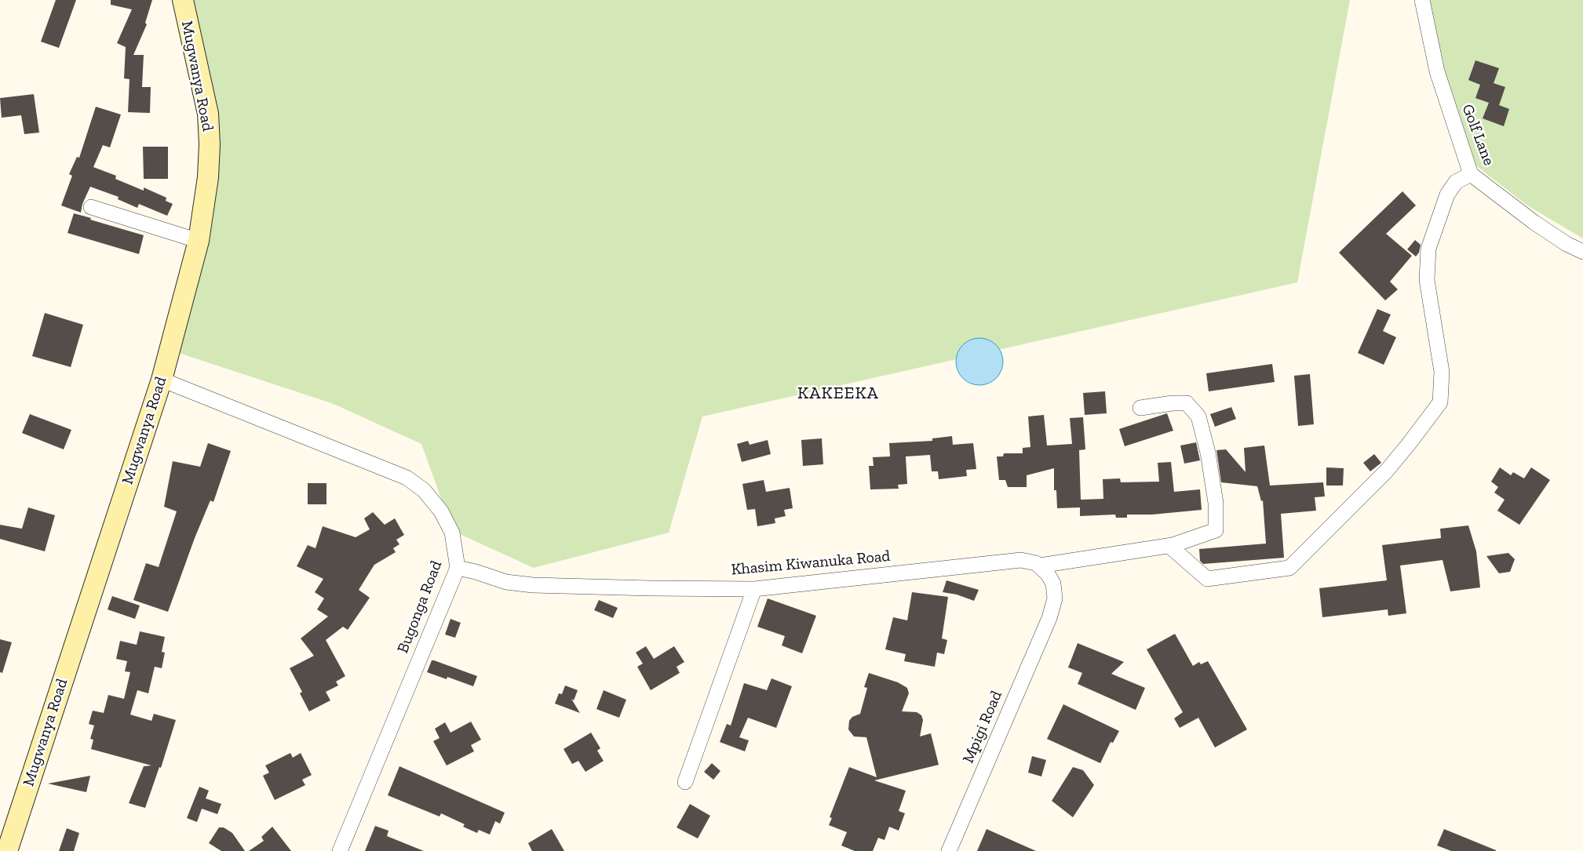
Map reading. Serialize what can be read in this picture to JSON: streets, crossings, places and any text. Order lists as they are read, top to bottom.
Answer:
{
  "streets": {
    "street": [
      "Mugwanya Road",
      "Golf Lane",
      "Khasim Kiwanuka Road",
      "Bugonga Road",
      "Mpigi Road"
    ]
  },
  "crossings": [
    ["Mugwanya Road", "Bugonga Road"],
    ["Khasim Kiwanuka Road", "Bugonga Road"],
    ["Khasim Kiwanuka Road", "Mpigi Road"]
  ],
  "districts": ["KAKEEKA"]
}
